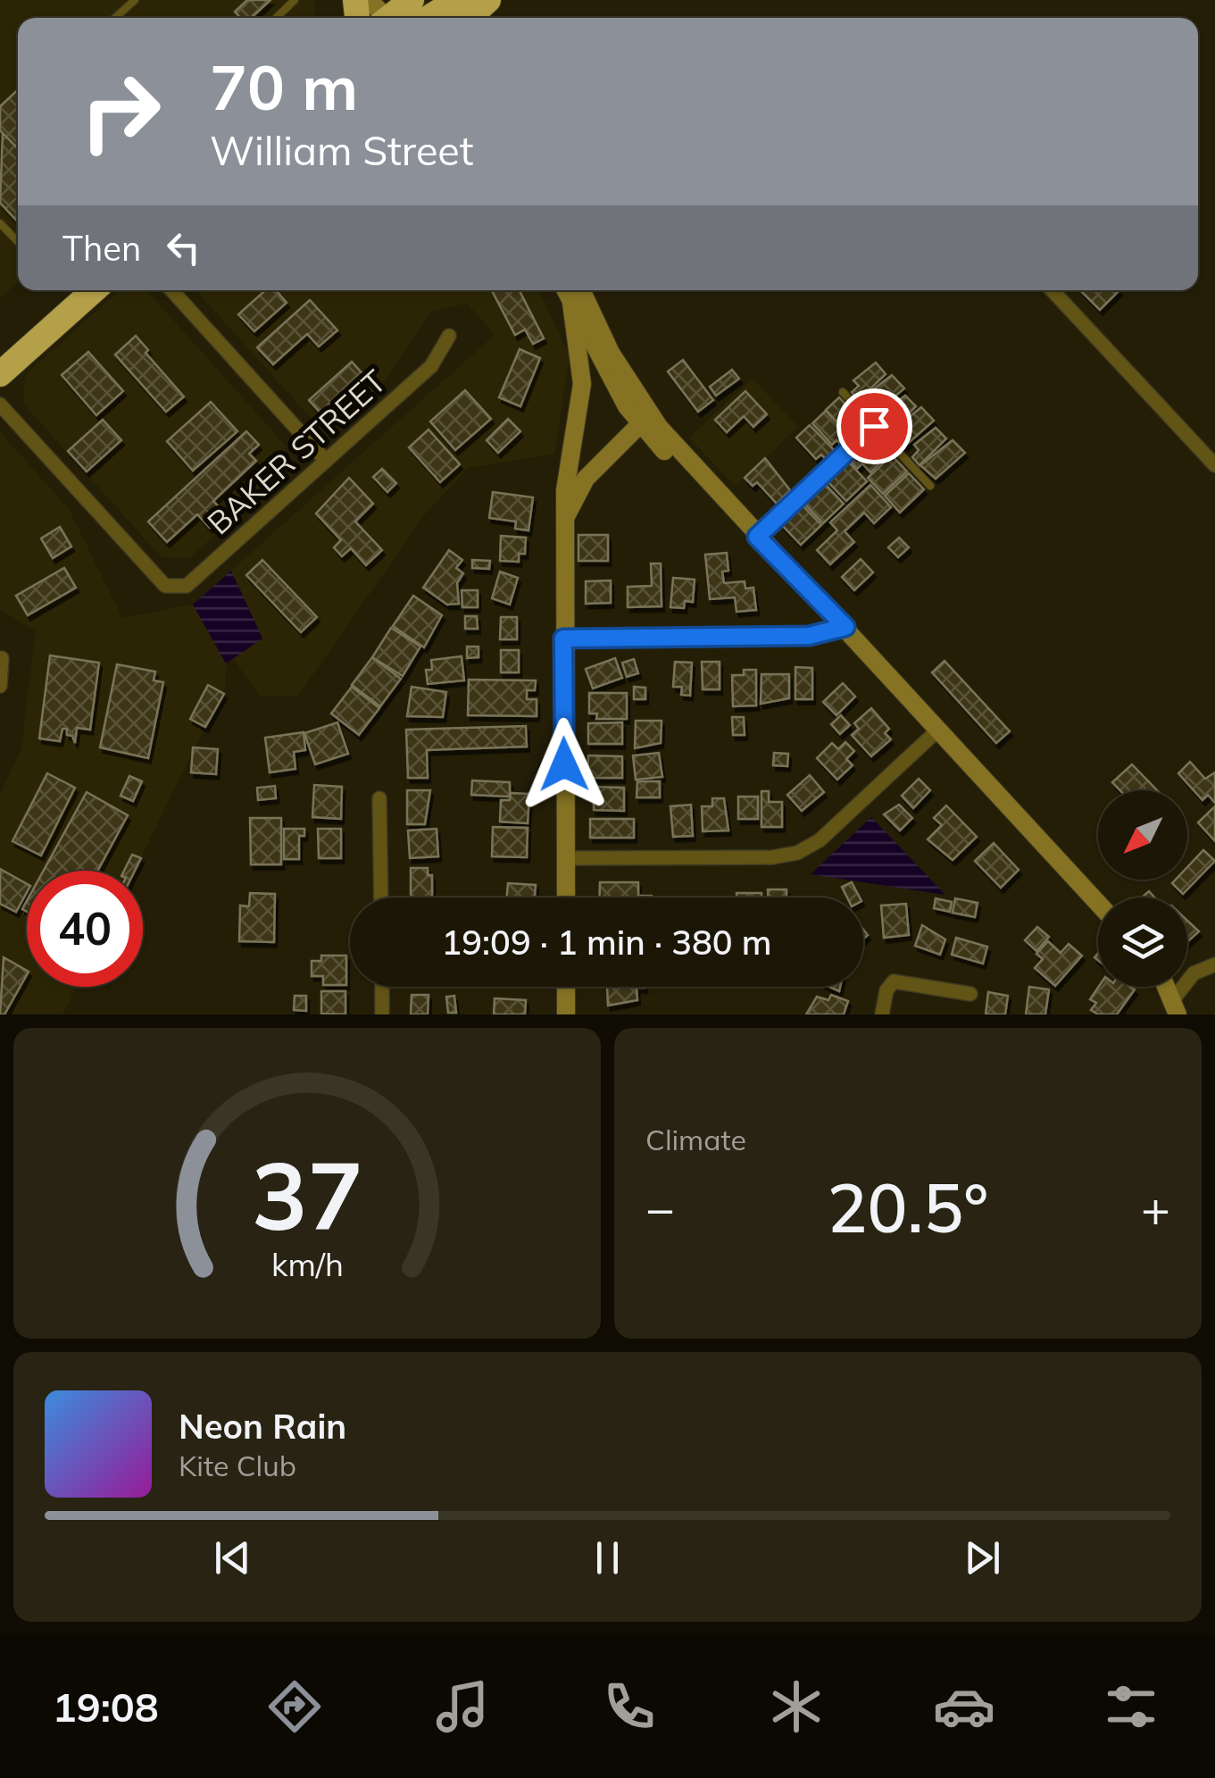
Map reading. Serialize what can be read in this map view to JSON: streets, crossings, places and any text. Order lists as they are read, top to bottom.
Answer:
{
  "streets": {
    "street": ["BAKER STREET"]
  },
  "north": "bottom left",
  "page": {
    "turn": ["70 m", "William Street"],
    "then": "Then",
    "limit": "40",
    "trip": "19:09 · 1 min · 380 m",
    "tile": "Climate",
    "heat": ["−", "20.5°", "+"],
    "song": ["Neon Rain", "Kite Club"],
    "tabs": "19:08",
    "gauge": ["37", "km/h"]
  }
}
